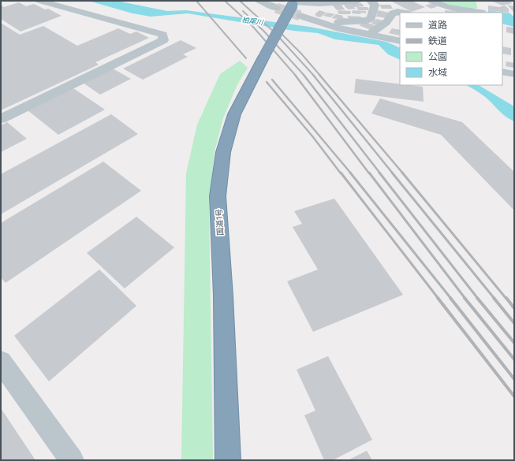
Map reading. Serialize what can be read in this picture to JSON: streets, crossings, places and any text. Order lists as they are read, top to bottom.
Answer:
{
  "streets": {
    "highway": ["国道1号"]
  },
  "water": ["柏尾川"],
  "legend": [
    "道路",
    "鉄道",
    "公園",
    "水域"
  ]
}
